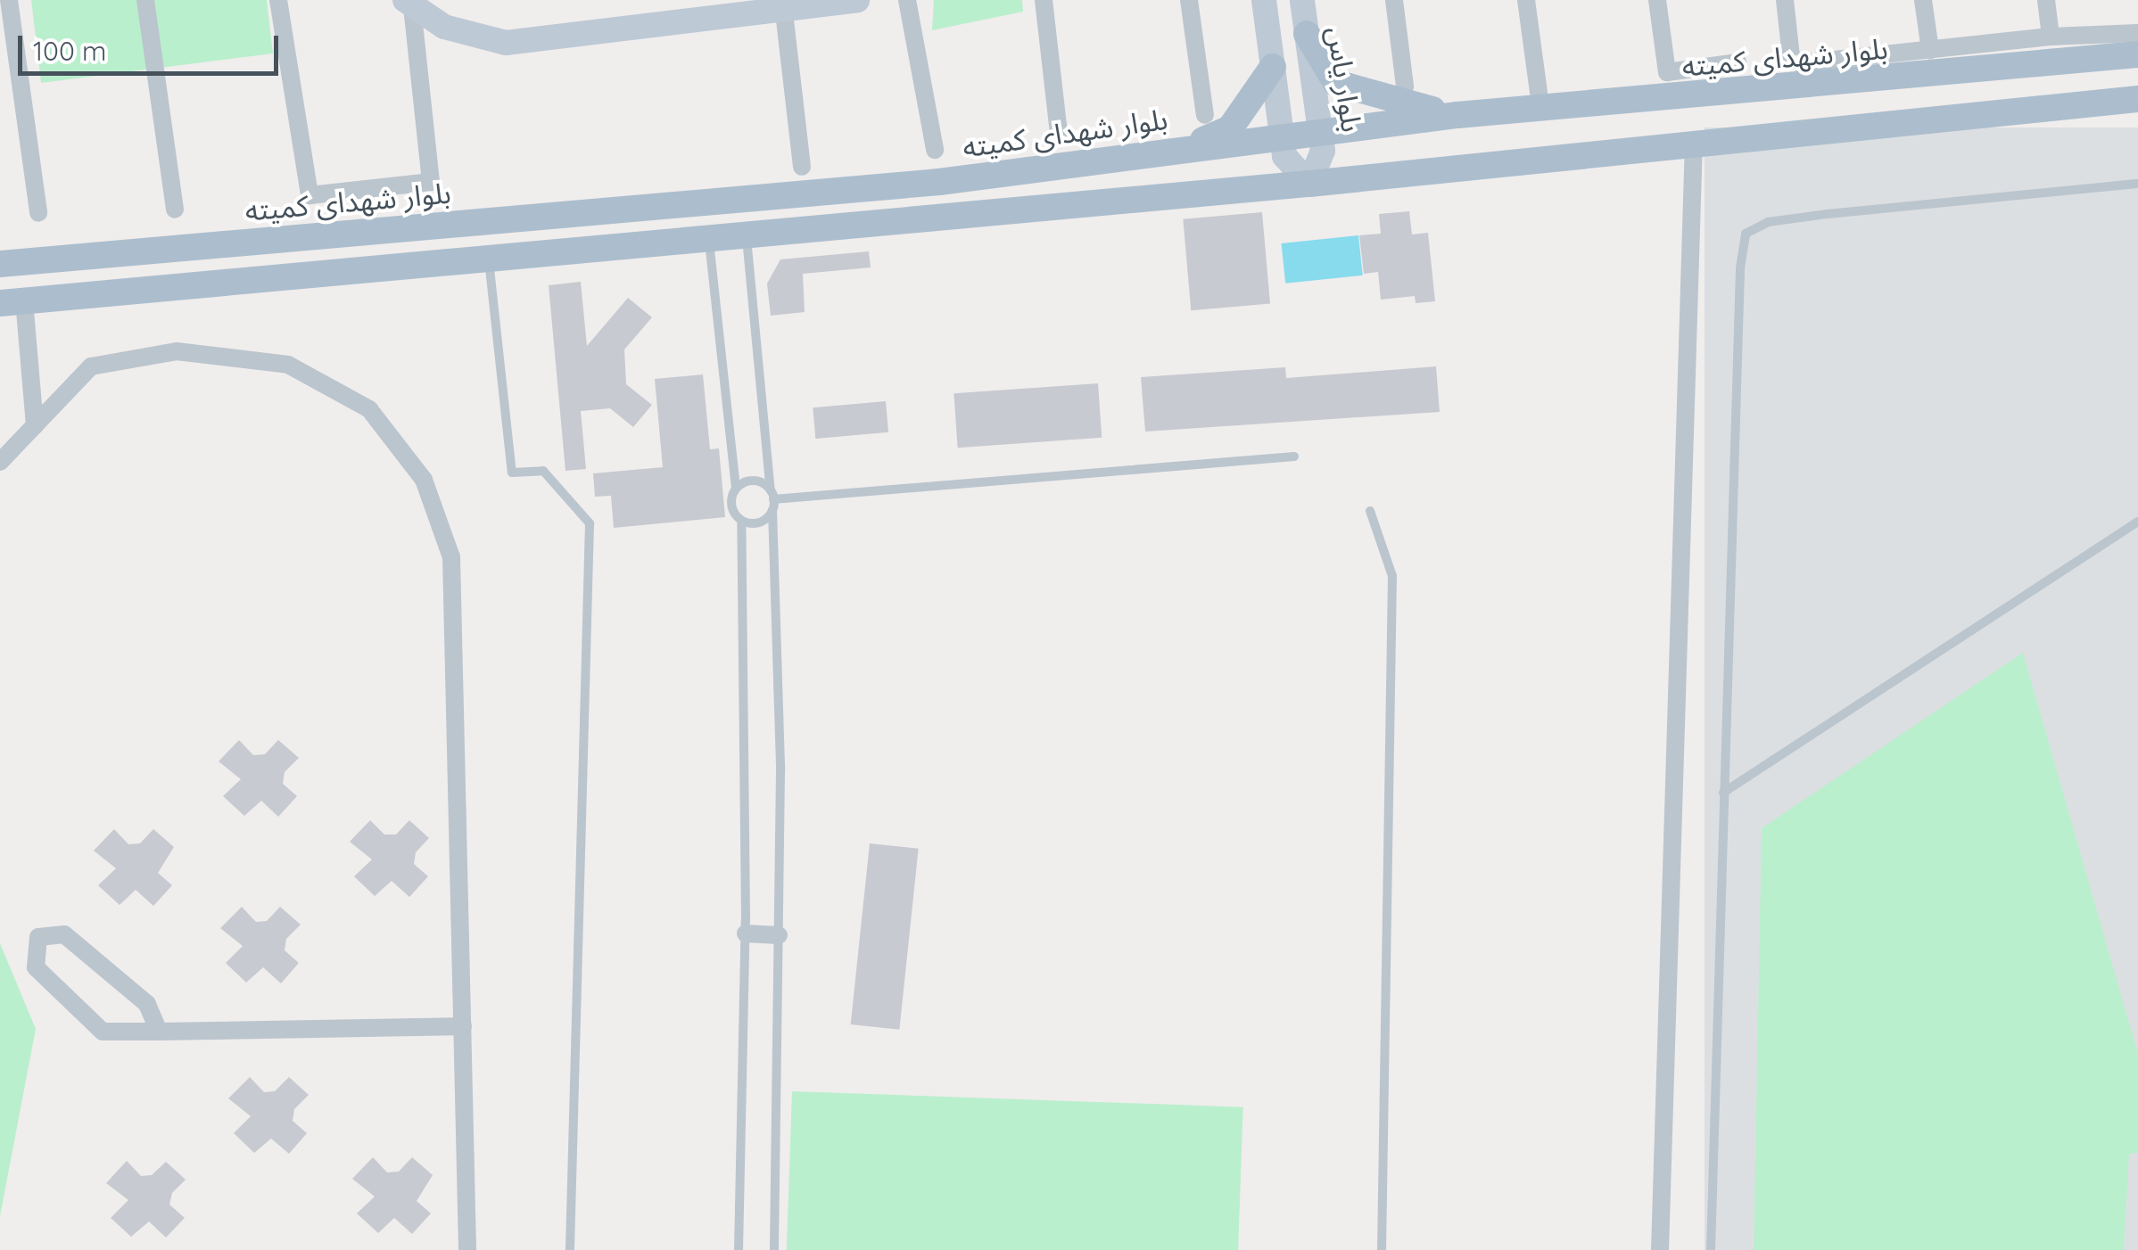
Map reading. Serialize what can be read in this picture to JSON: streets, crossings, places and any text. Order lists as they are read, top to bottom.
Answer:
{
  "streets": {
    "main road": ["بلوار شهدای کمیته"],
    "street": ["بلوار یاس"]
  },
  "crossings": [
    ["بلوار شهدای کمیته", "بلوار یاس"]
  ],
  "scale_bar": "100 m"
}
